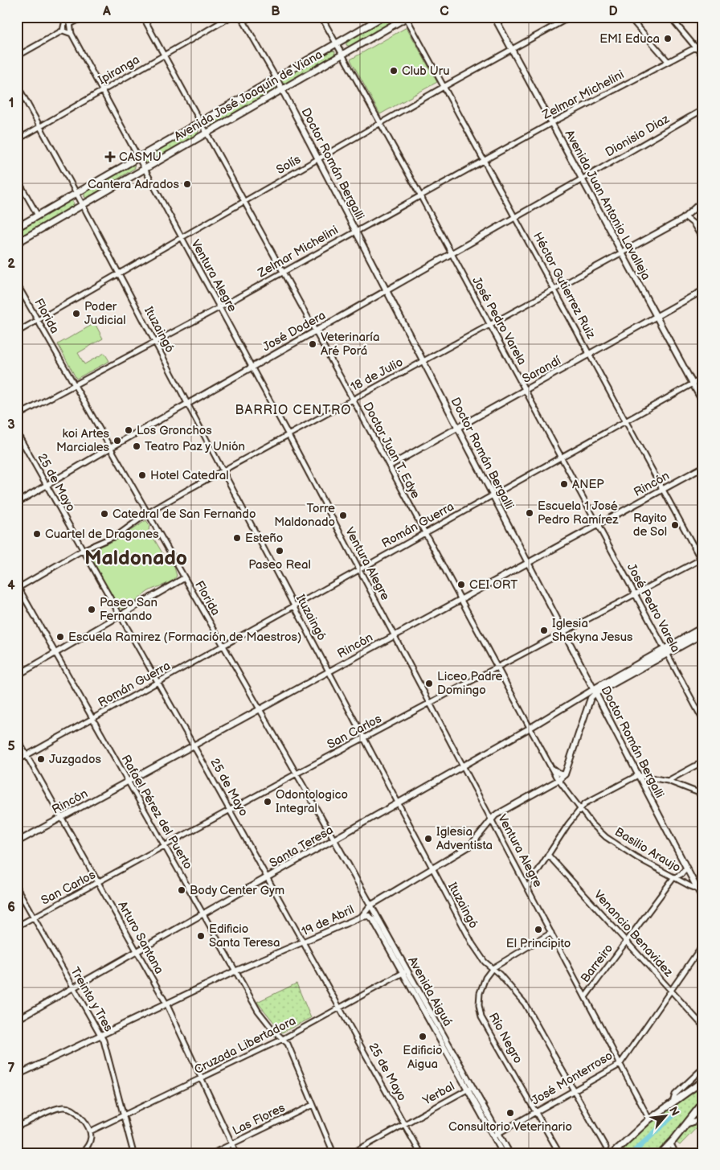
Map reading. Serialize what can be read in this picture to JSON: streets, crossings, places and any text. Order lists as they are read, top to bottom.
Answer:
{
  "streets": {
    "main road": ["Avenida José Joaquín de Viana"],
    "street": [
      "Ipiranga",
      "Zelmar Michelini",
      "Dionisio Diaz",
      "Doctor Román Bergalli",
      "Solís",
      "Avenida Juan Antonio Lavalleja",
      "Ventura Alegre",
      "Héctor Gutierrez Ruiz",
      "Florida",
      "José Pedro Varela",
      "Ituzaingó",
      "José Dodera",
      "Sarandí",
      "18 de Julio",
      "Doctor Juan T. Edye",
      "25 de Mayo",
      "Rincón",
      "Román Guerra",
      "San Carlos",
      "Rafael Pérez del Puerto",
      "Santa Teresa",
      "Basilio Araujo",
      "19 de Abril",
      "Venancio Benavidez",
      "Arturo Santana",
      "Barreiro",
      "Avenida Aiguá",
      "Treinta y Tres",
      "Río Negro",
      "Cruzada Libertadora",
      "José Monterroso",
      "Yerbal",
      "Las Flores"
    ]
  },
  "crossings": [
    ["Ipiranga", "Ventura Alegre"],
    ["Ipiranga", "Ituzaingó"],
    ["Ipiranga", "Doctor Juan T. Edye"],
    ["Zelmar Michelini", "Doctor Román Bergalli"],
    ["Zelmar Michelini", "Avenida Juan Antonio Lavalleja"],
    ["Zelmar Michelini", "Ventura Alegre"],
    ["Zelmar Michelini", "Héctor Gutierrez Ruiz"],
    ["Zelmar Michelini", "Florida"],
    ["Zelmar Michelini", "José Pedro Varela"],
    ["Zelmar Michelini", "Ituzaingó"],
    ["Zelmar Michelini", "Doctor Juan T. Edye"],
    ["Avenida José Joaquín de Viana", "Doctor Román Bergalli"],
    ["Avenida José Joaquín de Viana", "Ventura Alegre"],
    ["Avenida José Joaquín de Viana", "Héctor Gutierrez Ruiz"],
    ["Avenida José Joaquín de Viana", "José Pedro Varela"],
    ["Avenida José Joaquín de Viana", "Ituzaingó"],
    ["Avenida José Joaquín de Viana", "Doctor Juan T. Edye"],
    ["Dionisio Diaz", "Avenida Juan Antonio Lavalleja"],
    ["Dionisio Diaz", "José Dodera"],
    ["Doctor Román Bergalli", "Solís"],
    ["Doctor Román Bergalli", "José Dodera"],
    ["Doctor Román Bergalli", "Sarandí"],
    ["Doctor Román Bergalli", "18 de Julio"],
    ["Doctor Román Bergalli", "Rincón"],
    ["Doctor Román Bergalli", "Román Guerra"],
    ["Doctor Román Bergalli", "San Carlos"],
    ["Doctor Román Bergalli", "Santa Teresa"],
    ["Doctor Román Bergalli", "Basilio Araujo"],
    ["Doctor Román Bergalli", "19 de Abril"],
    ["Doctor Román Bergalli", "Barreiro"],
    ["Solís", "Avenida Juan Antonio Lavalleja"],
    ["Solís", "Ventura Alegre"],
    ["Solís", "Héctor Gutierrez Ruiz"],
    ["Solís", "Florida"],
    ["Solís", "José Pedro Varela"],
    ["Solís", "Ituzaingó"],
    ["Solís", "Doctor Juan T. Edye"],
    ["Avenida Juan Antonio Lavalleja", "José Dodera"],
    ["Avenida Juan Antonio Lavalleja", "Sarandí"],
    ["Avenida Juan Antonio Lavalleja", "18 de Julio"],
    ["Avenida Juan Antonio Lavalleja", "Román Guerra"],
    ["Ventura Alegre", "José Dodera"],
    ["Ventura Alegre", "18 de Julio"],
    ["Ventura Alegre", "Rincón"],
    ["Ventura Alegre", "Román Guerra"],
    ["Ventura Alegre", "San Carlos"],
    ["Ventura Alegre", "Santa Teresa"],
    ["Ventura Alegre", "19 de Abril"],
    ["Ventura Alegre", "Barreiro"],
    ["Ventura Alegre", "Río Negro"],
    ["Ventura Alegre", "José Monterroso"],
    ["Héctor Gutierrez Ruiz", "José Dodera"],
    ["Héctor Gutierrez Ruiz", "Sarandí"],
    ["Héctor Gutierrez Ruiz", "18 de Julio"],
    ["Héctor Gutierrez Ruiz", "Rincón"],
    ["Héctor Gutierrez Ruiz", "Román Guerra"],
    ["Héctor Gutierrez Ruiz", "San Carlos"],
    ["Florida", "José Dodera"],
    ["Florida", "18 de Julio"],
    ["Florida", "Rincón"],
    ["Florida", "Román Guerra"],
    ["Florida", "San Carlos"],
    ["Florida", "Santa Teresa"],
    ["Florida", "Avenida Aiguá"],
    ["José Pedro Varela", "José Dodera"],
    ["José Pedro Varela", "Sarandí"],
    ["José Pedro Varela", "18 de Julio"],
    ["José Pedro Varela", "Rincón"],
    ["José Pedro Varela", "Román Guerra"],
    ["José Pedro Varela", "San Carlos"],
    ["Ituzaingó", "José Dodera"],
    ["Ituzaingó", "18 de Julio"],
    ["Ituzaingó", "Rincón"],
    ["Ituzaingó", "Román Guerra"],
    ["Ituzaingó", "San Carlos"],
    ["Ituzaingó", "Santa Teresa"],
    ["Ituzaingó", "19 de Abril"],
    ["Ituzaingó", "Río Negro"],
    ["Ituzaingó", "José Monterroso"],
    ["José Dodera", "Doctor Juan T. Edye"],
    ["José Dodera", "25 de Mayo"],
    ["Sarandí", "Doctor Juan T. Edye"],
    ["18 de Julio", "Doctor Juan T. Edye"],
    ["18 de Julio", "25 de Mayo"],
    ["18 de Julio", "Rafael Pérez del Puerto"],
    ["Doctor Juan T. Edye", "Rincón"],
    ["Doctor Juan T. Edye", "Román Guerra"],
    ["Doctor Juan T. Edye", "San Carlos"],
    ["Doctor Juan T. Edye", "Santa Teresa"],
    ["Doctor Juan T. Edye", "Basilio Araujo"],
    ["Doctor Juan T. Edye", "19 de Abril"],
    ["25 de Mayo", "Rincón"],
    ["25 de Mayo", "Román Guerra"],
    ["25 de Mayo", "San Carlos"],
    ["25 de Mayo", "Santa Teresa"],
    ["25 de Mayo", "19 de Abril"],
    ["25 de Mayo", "Cruzada Libertadora"],
    ["25 de Mayo", "Yerbal"],
    ["Rincón", "Rafael Pérez del Puerto"],
    ["Rincón", "Arturo Santana"],
    ["Román Guerra", "Rafael Pérez del Puerto"],
    ["Román Guerra", "Arturo Santana"],
    ["San Carlos", "Rafael Pérez del Puerto"],
    ["San Carlos", "Arturo Santana"],
    ["San Carlos", "Treinta y Tres"],
    ["Rafael Pérez del Puerto", "Santa Teresa"],
    ["Rafael Pérez del Puerto", "19 de Abril"],
    ["Rafael Pérez del Puerto", "Cruzada Libertadora"],
    ["Rafael Pérez del Puerto", "Las Flores"],
    ["Santa Teresa", "19 de Abril"],
    ["Santa Teresa", "Arturo Santana"],
    ["Santa Teresa", "Avenida Aiguá"],
    ["Santa Teresa", "Treinta y Tres"],
    ["Basilio Araujo", "19 de Abril"],
    ["Basilio Araujo", "Barreiro"],
    ["19 de Abril", "Arturo Santana"],
    ["19 de Abril", "Avenida Aiguá"],
    ["19 de Abril", "Treinta y Tres"],
    ["Venancio Benavidez", "Barreiro"],
    ["Venancio Benavidez", "José Monterroso"],
    ["Arturo Santana", "Cruzada Libertadora"],
    ["Arturo Santana", "Las Flores"],
    ["Avenida Aiguá", "Cruzada Libertadora"],
    ["Avenida Aiguá", "José Monterroso"],
    ["Avenida Aiguá", "Yerbal"],
    ["Treinta y Tres", "Cruzada Libertadora"],
    ["Río Negro", "José Monterroso"]
  ],
  "districts": ["BARRIO CENTRO", "Maldonado"],
  "places": {
    "other": [
      "EMI Educa",
      "Club Uru",
      "Cantera Adrados",
      "Poder Judicial",
      "Veterinaría Aré Porá",
      "Los Gronchos",
      "koi Artes Marciales",
      "Teatro Paz y Unión",
      "Hotel Catedral",
      "ANEP",
      "Escuela 1 José Pedro Ramírez",
      "Catedral de San Fernando",
      "Torre Maldonado",
      "Rayito de Sol",
      "Cuartel de Dragones",
      "Esteño",
      "Paseo Real",
      "CEI ORT",
      "Paseo San Fernando",
      "Iglesia Shekyna Jesus",
      "Escuela Ramirez (Formación de Maestros)",
      "Liceo Padre Domingo",
      "Juzgados",
      "Odontologico Integral",
      "Iglesia Adventista",
      "Body Center Gym",
      "El Principito",
      "Edificio Santa Teresa",
      "Edificio Aigua",
      "Consultorio Veterinario"
    ],
    "health": ["CASMU"]
  },
  "north": "top right",
  "grid": {
    "columns": [
      "A",
      "B",
      "C",
      "D"
    ],
    "rows": [
      "1",
      "2",
      "3",
      "4",
      "5",
      "6",
      "7"
    ]
  }
}
